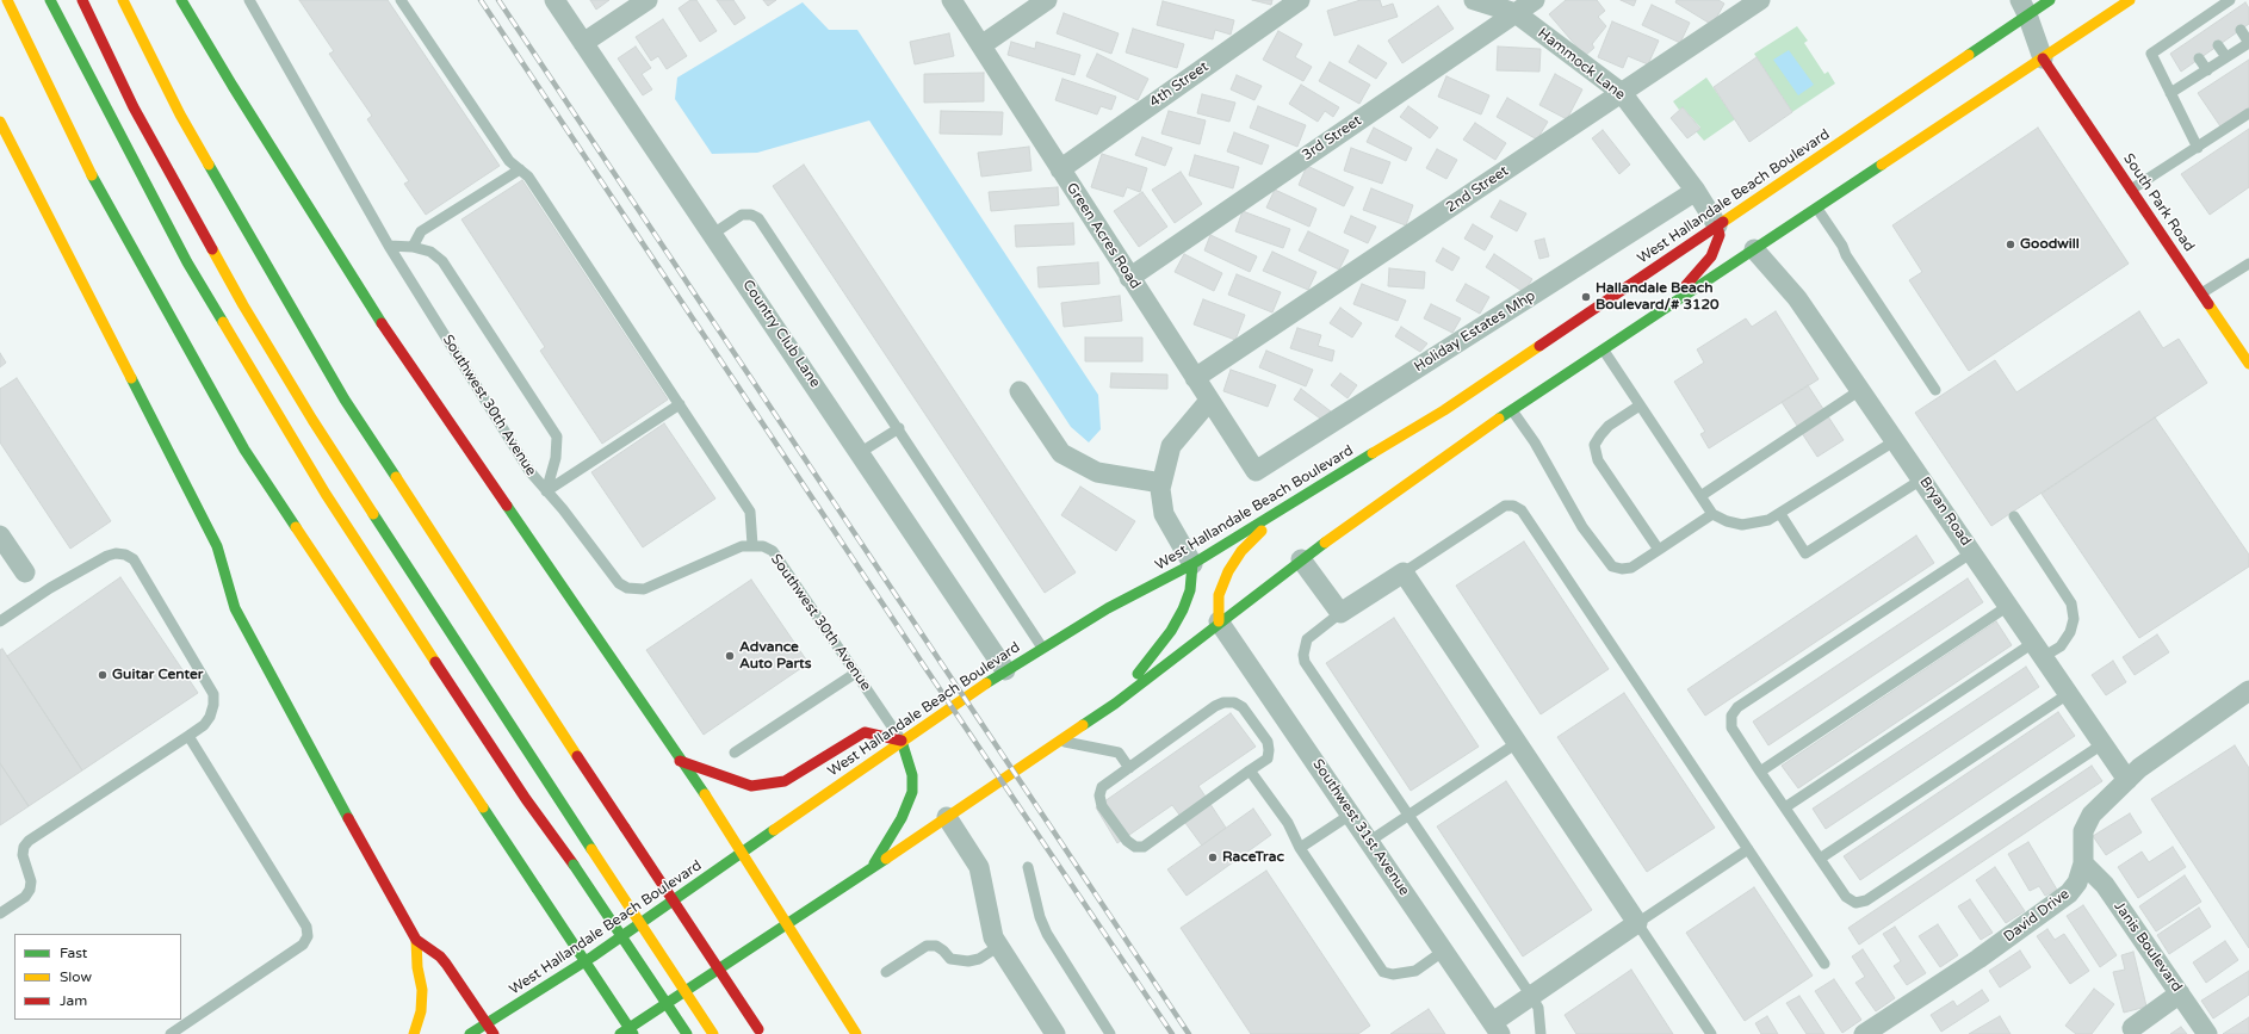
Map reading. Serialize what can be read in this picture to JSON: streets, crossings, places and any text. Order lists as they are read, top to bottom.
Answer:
{
  "streets": {
    "main road": ["West Hallandale Beach Boulevard", "South Park Road"],
    "street": [
      "Hammock Lane",
      "4th Street",
      "3rd Street",
      "2nd Street",
      "Green Acres Road",
      "Holiday Estates Mhp",
      "Country Club Lane",
      "Bryan Road",
      "Southwest 31st Avenue",
      "David Drive",
      "Janis Boulevard"
    ],
    "lane": ["Southwest 30th Avenue"]
  },
  "crossings": [
    ["Hammock Lane", "3rd Street"],
    ["Hammock Lane", "2nd Street"],
    ["Hammock Lane", "West Hallandale Beach Boulevard"],
    ["Hammock Lane", "Holiday Estates Mhp"],
    ["4th Street", "Green Acres Road"],
    ["3rd Street", "Green Acres Road"],
    ["2nd Street", "Green Acres Road"],
    ["West Hallandale Beach Boulevard", "Country Club Lane"],
    ["West Hallandale Beach Boulevard", "Southwest 30th Avenue"],
    ["Green Acres Road", "Holiday Estates Mhp"],
    ["Bryan Road", "David Drive"],
    ["David Drive", "Janis Boulevard"]
  ],
  "places": [
    "Goodwill",
    "Hallandale Beach Boulevard/# 3120",
    "Advance Auto Parts",
    "Guitar Center",
    "RaceTrac"
  ],
  "legend": ["Fast", "Slow", "Jam"]
}
